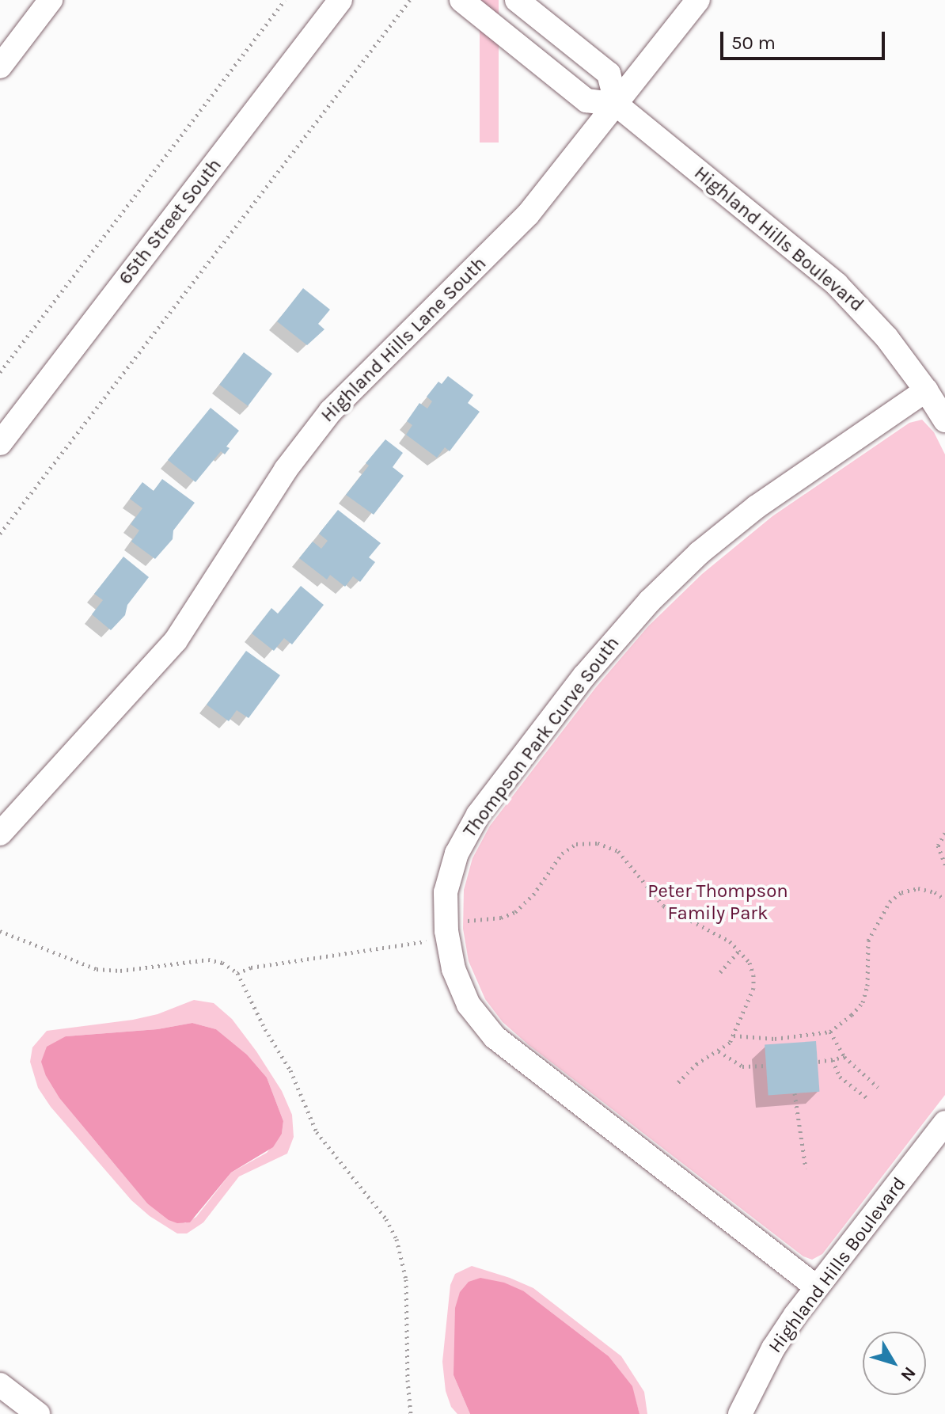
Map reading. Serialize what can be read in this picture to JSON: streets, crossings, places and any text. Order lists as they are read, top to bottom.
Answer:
{
  "streets": {
    "street": [
      "65th Street South",
      "Highland Hills Boulevard",
      "Highland Hills Lane South",
      "Thompson Park Curve South"
    ]
  },
  "crossings": [
    ["Highland Hills Boulevard", "Highland Hills Lane South"],
    ["Highland Hills Boulevard", "Thompson Park Curve South"]
  ],
  "parks": ["Peter Thompson Family Park"],
  "scale_bar": "50 m",
  "north": "bottom right"
}
